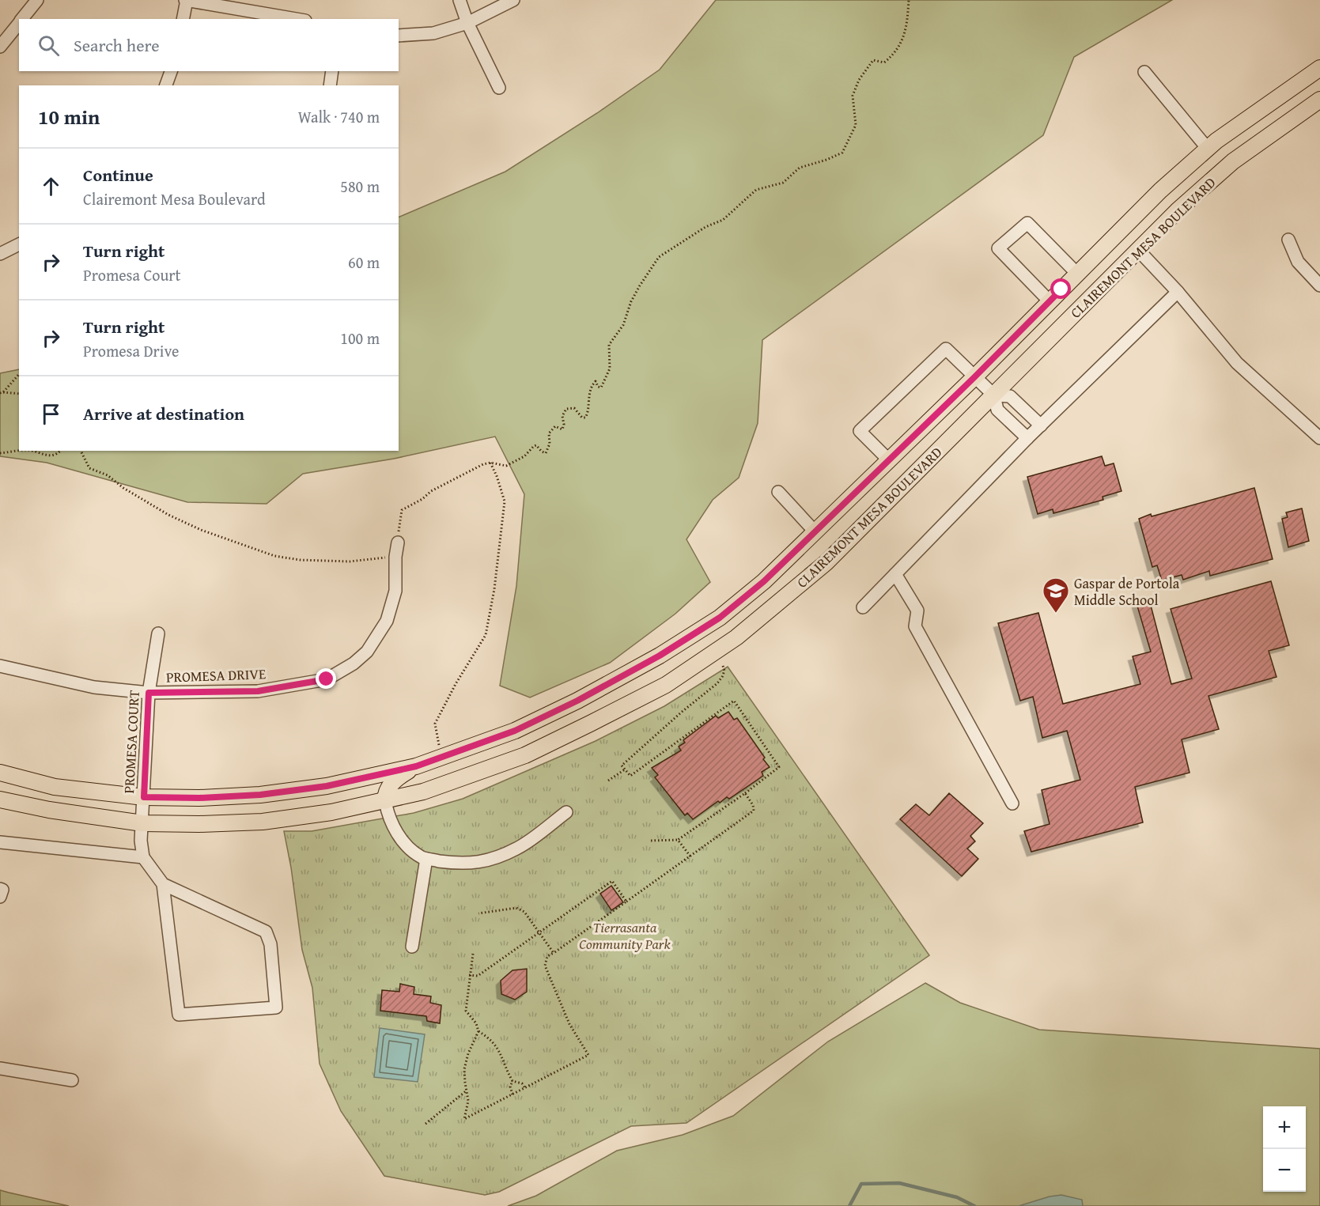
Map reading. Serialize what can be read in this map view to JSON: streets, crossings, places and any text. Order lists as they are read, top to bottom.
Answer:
{
  "streets": {
    "main road": ["CLAIREMONT MESA BOULEVARD"],
    "street": ["PROMESA DRIVE", "PROMESA COURT"]
  },
  "crossings": [
    ["CLAIREMONT MESA BOULEVARD", "PROMESA COURT"],
    ["PROMESA DRIVE", "PROMESA COURT"]
  ],
  "parks": ["Tierrasanta Community Park"],
  "places": {
    "school or university": ["Gaspar de Portola Middle School"]
  },
  "page": {
    "search": "Search here",
    "heading": ["10 min", "Walk · 740 m"],
    "list": [
      ["Continue", "Clairemont Mesa Boulevard", "580 m"],
      ["Turn right", "Promesa Court", "60 m"],
      ["Turn right", "Promesa Drive", "100 m"],
      "Arrive at destination"
    ],
    "map_buttons": ["+", "−"]
  }
}
